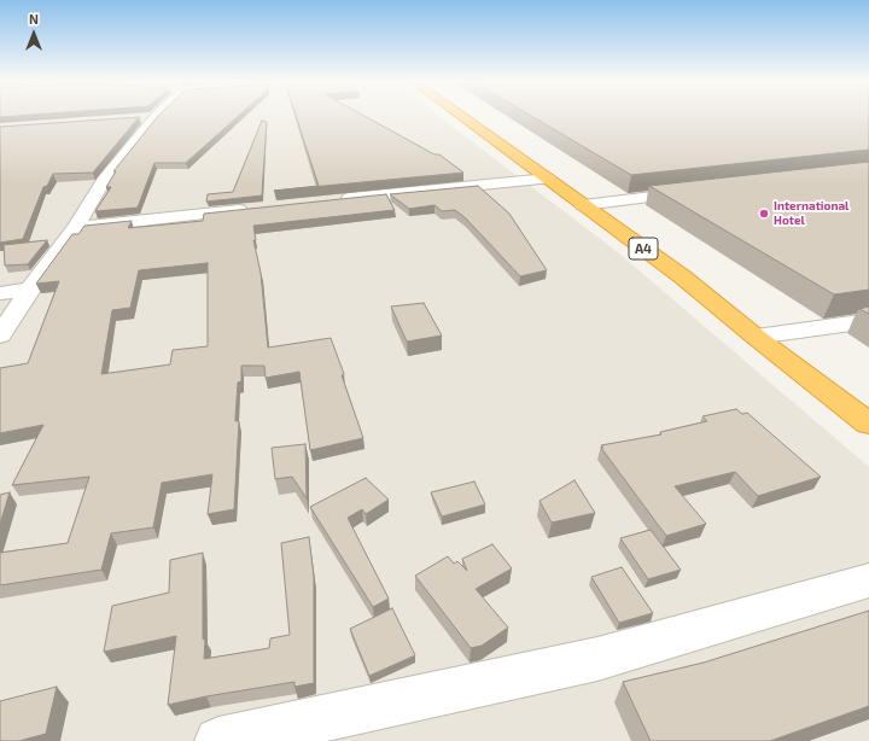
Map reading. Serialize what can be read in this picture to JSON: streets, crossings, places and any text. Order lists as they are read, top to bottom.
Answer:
{
  "streets": {
    "highway": ["A4"]
  },
  "places": ["International Hotel"],
  "north": "top"
}
